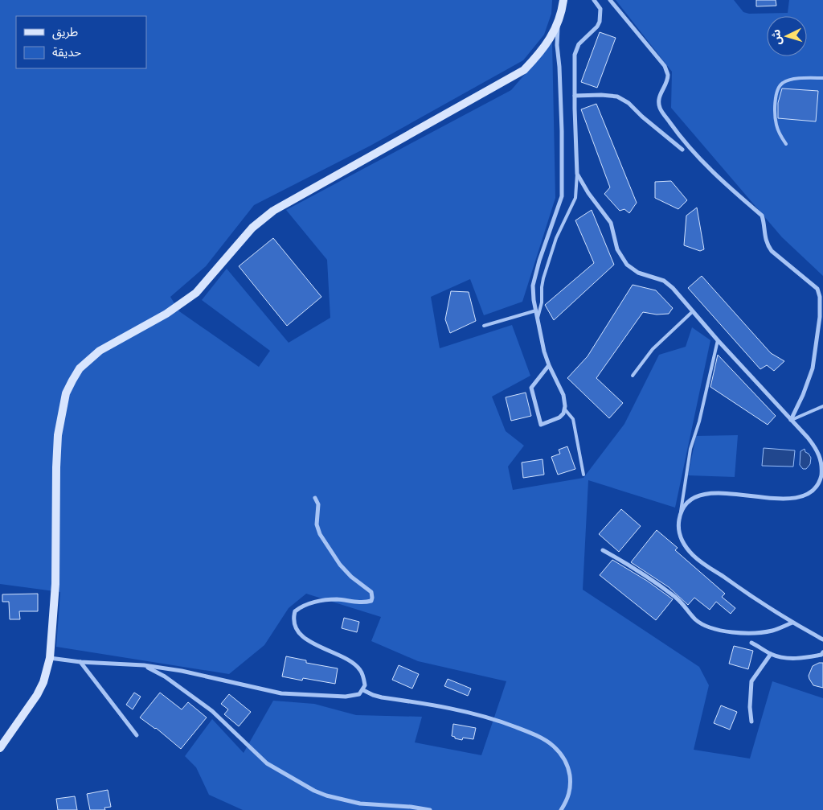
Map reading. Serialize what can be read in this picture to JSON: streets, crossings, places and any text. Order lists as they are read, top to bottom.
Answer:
{
  "legend": ["طريق", "حديقة"],
  "north": "left"
}
